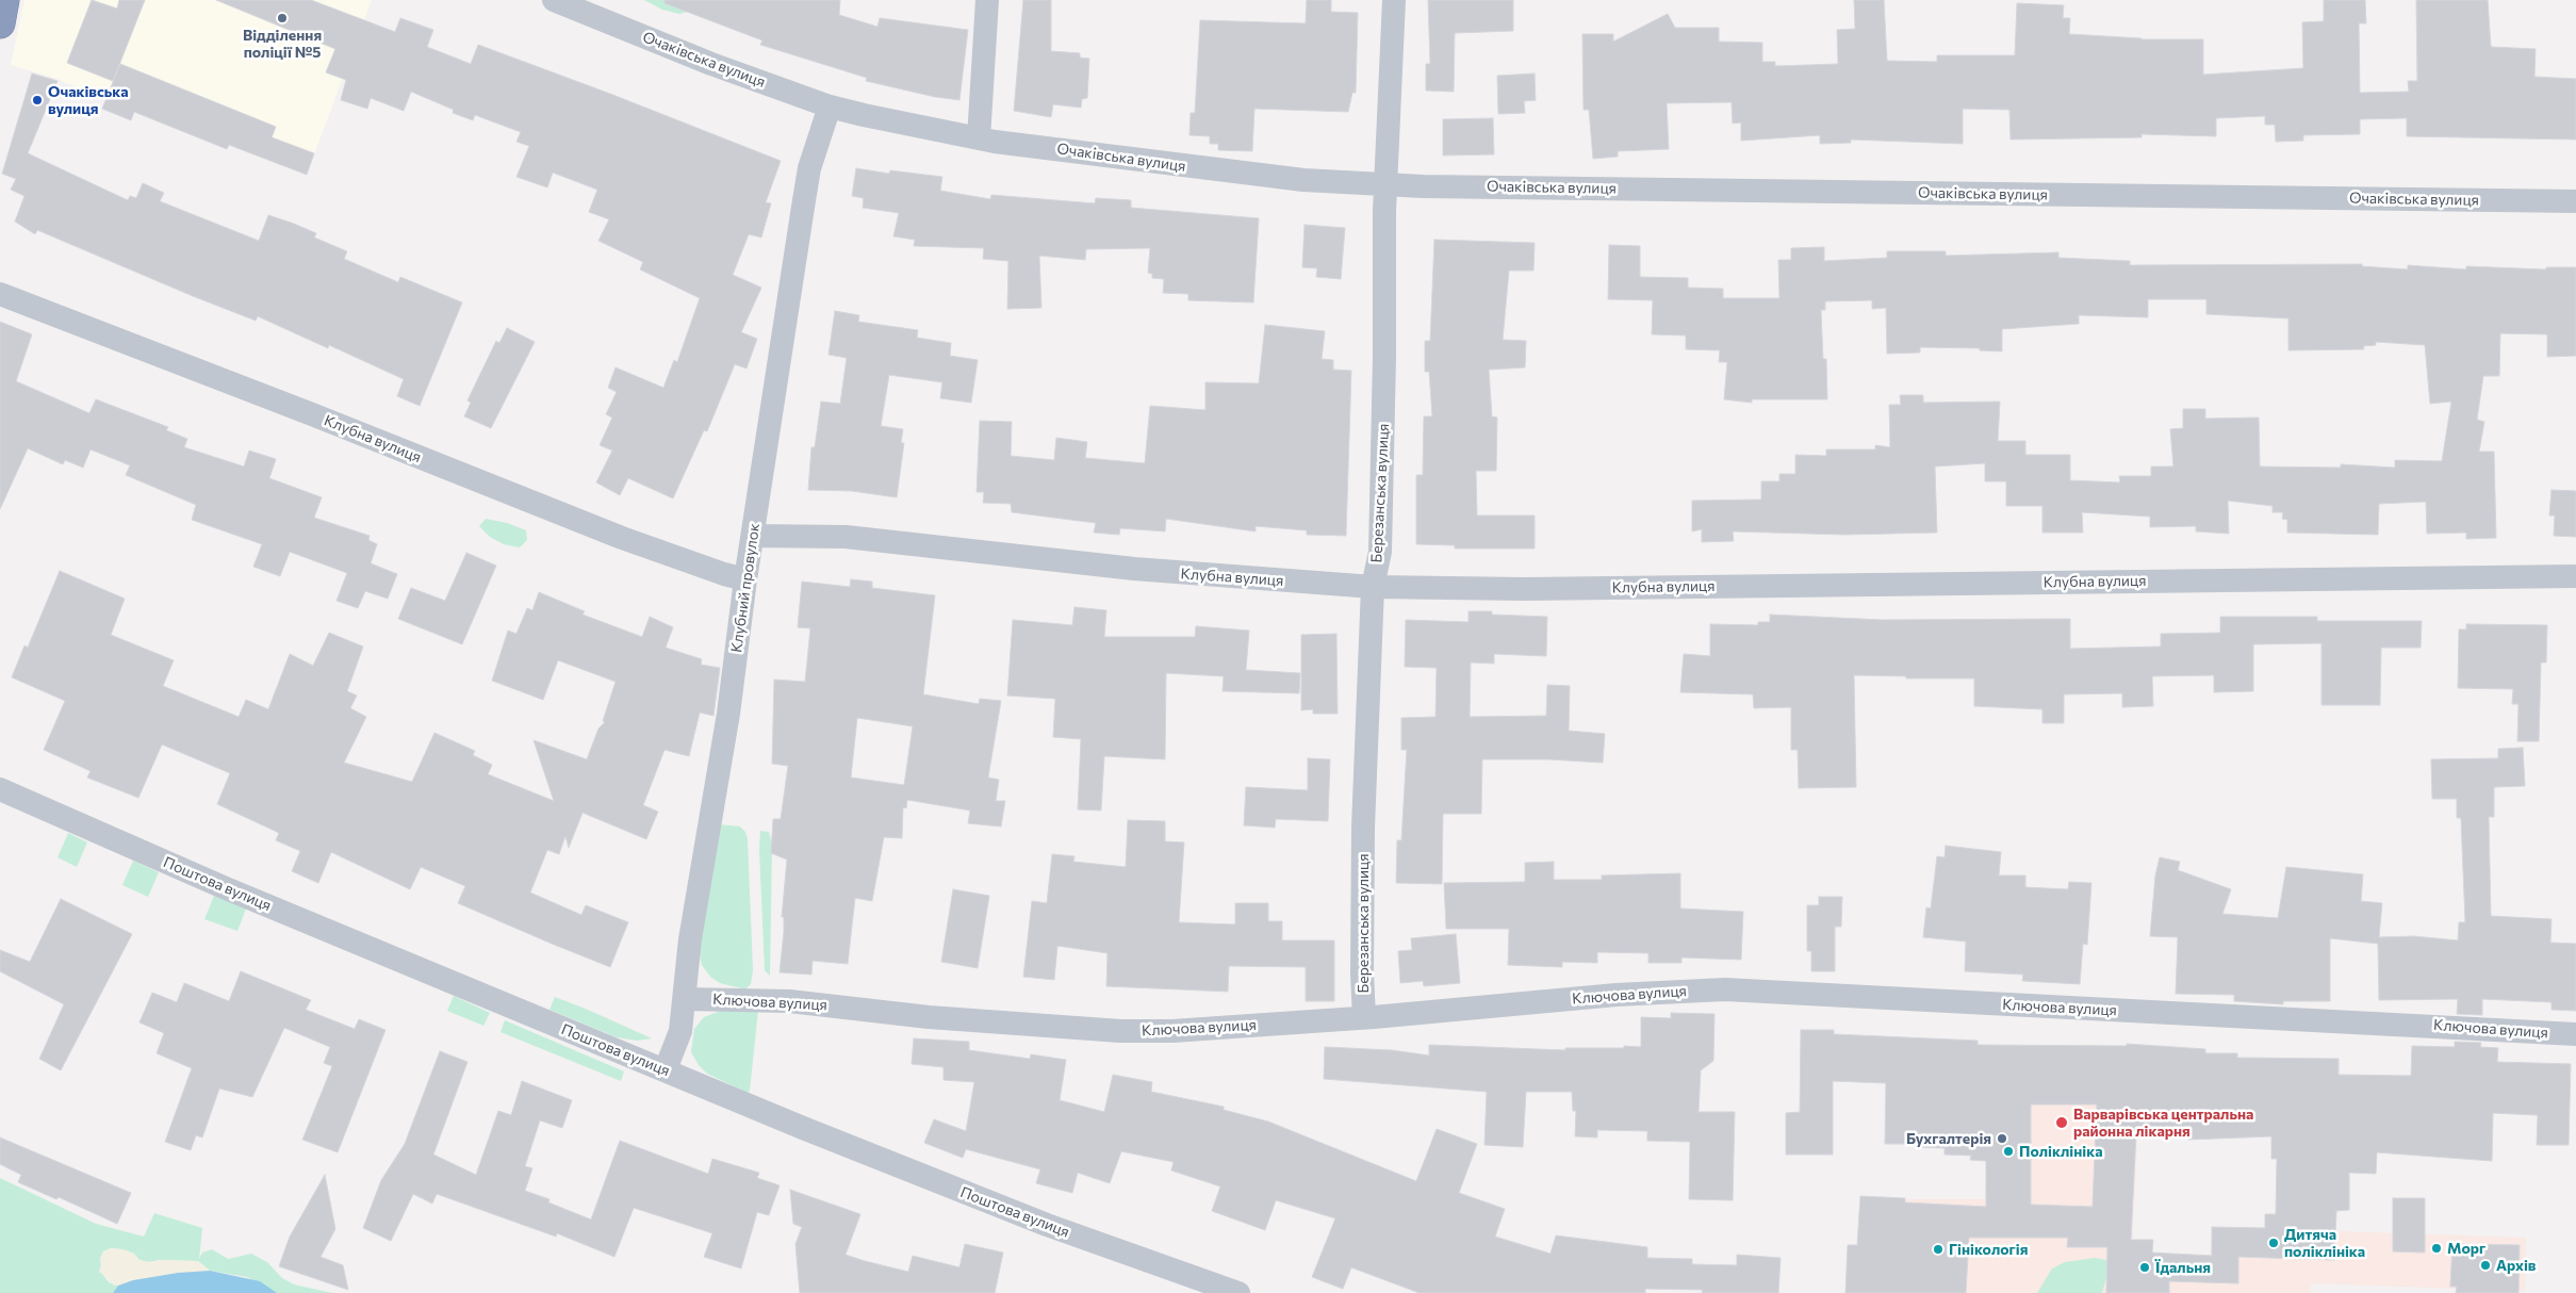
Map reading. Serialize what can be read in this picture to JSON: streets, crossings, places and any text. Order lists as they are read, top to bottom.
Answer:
{
  "streets": {
    "street": [
      "Очаківська вулиця",
      "Клубна вулиця",
      "Березанська вулиця",
      "Клубний провулок",
      "Поштова вулиця",
      "Ключова вулиця"
    ]
  },
  "crossings": [
    ["Очаківська вулиця", "Березанська вулиця"],
    ["Очаківська вулиця", "Клубний провулок"],
    ["Клубна вулиця", "Березанська вулиця"],
    ["Клубна вулиця", "Клубний провулок"],
    ["Березанська вулиця", "Ключова вулиця"],
    ["Клубний провулок", "Поштова вулиця"],
    ["Клубний провулок", "Ключова вулиця"]
  ],
  "places": [
    "Відділення поліції №5",
    "Очаківська вулиця",
    "Варварівська центральна районна лікарня",
    "Бухгалтерія",
    "Поліклініка",
    "Дитяча поліклініка",
    "Морг",
    "Гінікологія",
    "Архів",
    "Їдальня"
  ]
}
